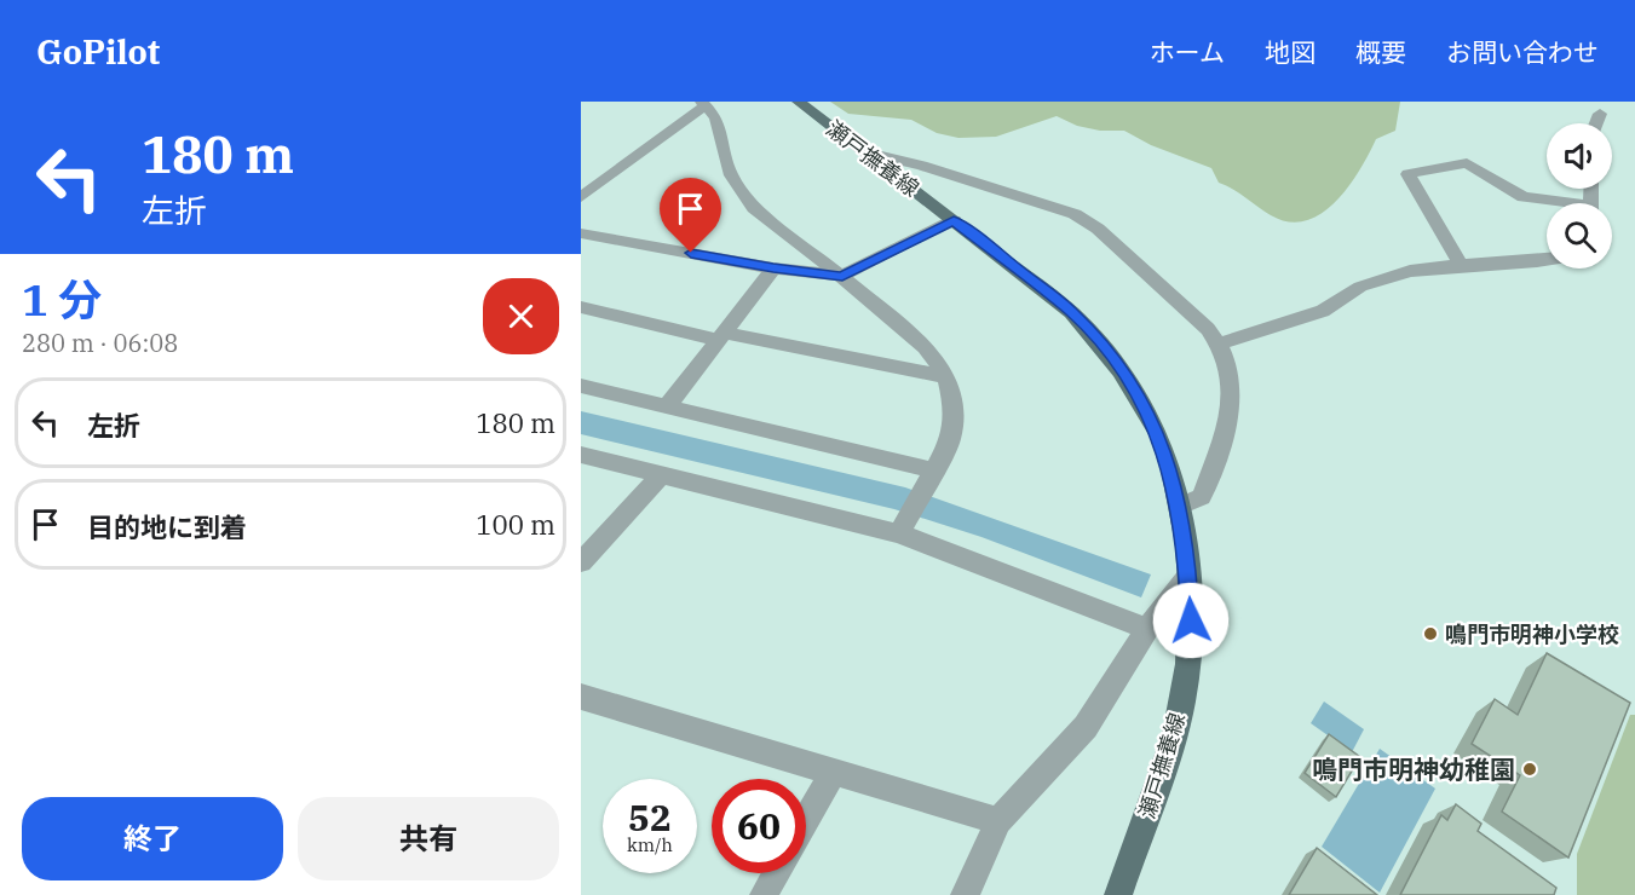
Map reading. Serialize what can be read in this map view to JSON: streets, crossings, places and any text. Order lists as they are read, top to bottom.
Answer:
{
  "streets": {
    "main road": ["瀬戸撫養線"]
  },
  "places": ["鳴門市明神小学校", "鳴門市明神幼稚園"],
  "page": {
    "header": "GoPilot",
    "nav": [
      "ホーム",
      "地図",
      "概要",
      "お問い合わせ"
    ],
    "turn": ["180 m", "左折"],
    "heading": ["1 分", "280 m · 06:08"],
    "list": [
      {
        "name": "左折",
        "value": "180 m"
      },
      {
        "name": "目的地に到着",
        "value": "100 m"
      }
    ],
    "speed": "52 km/h",
    "limit": "60",
    "buttons": ["終了", "共有"]
  }
}
